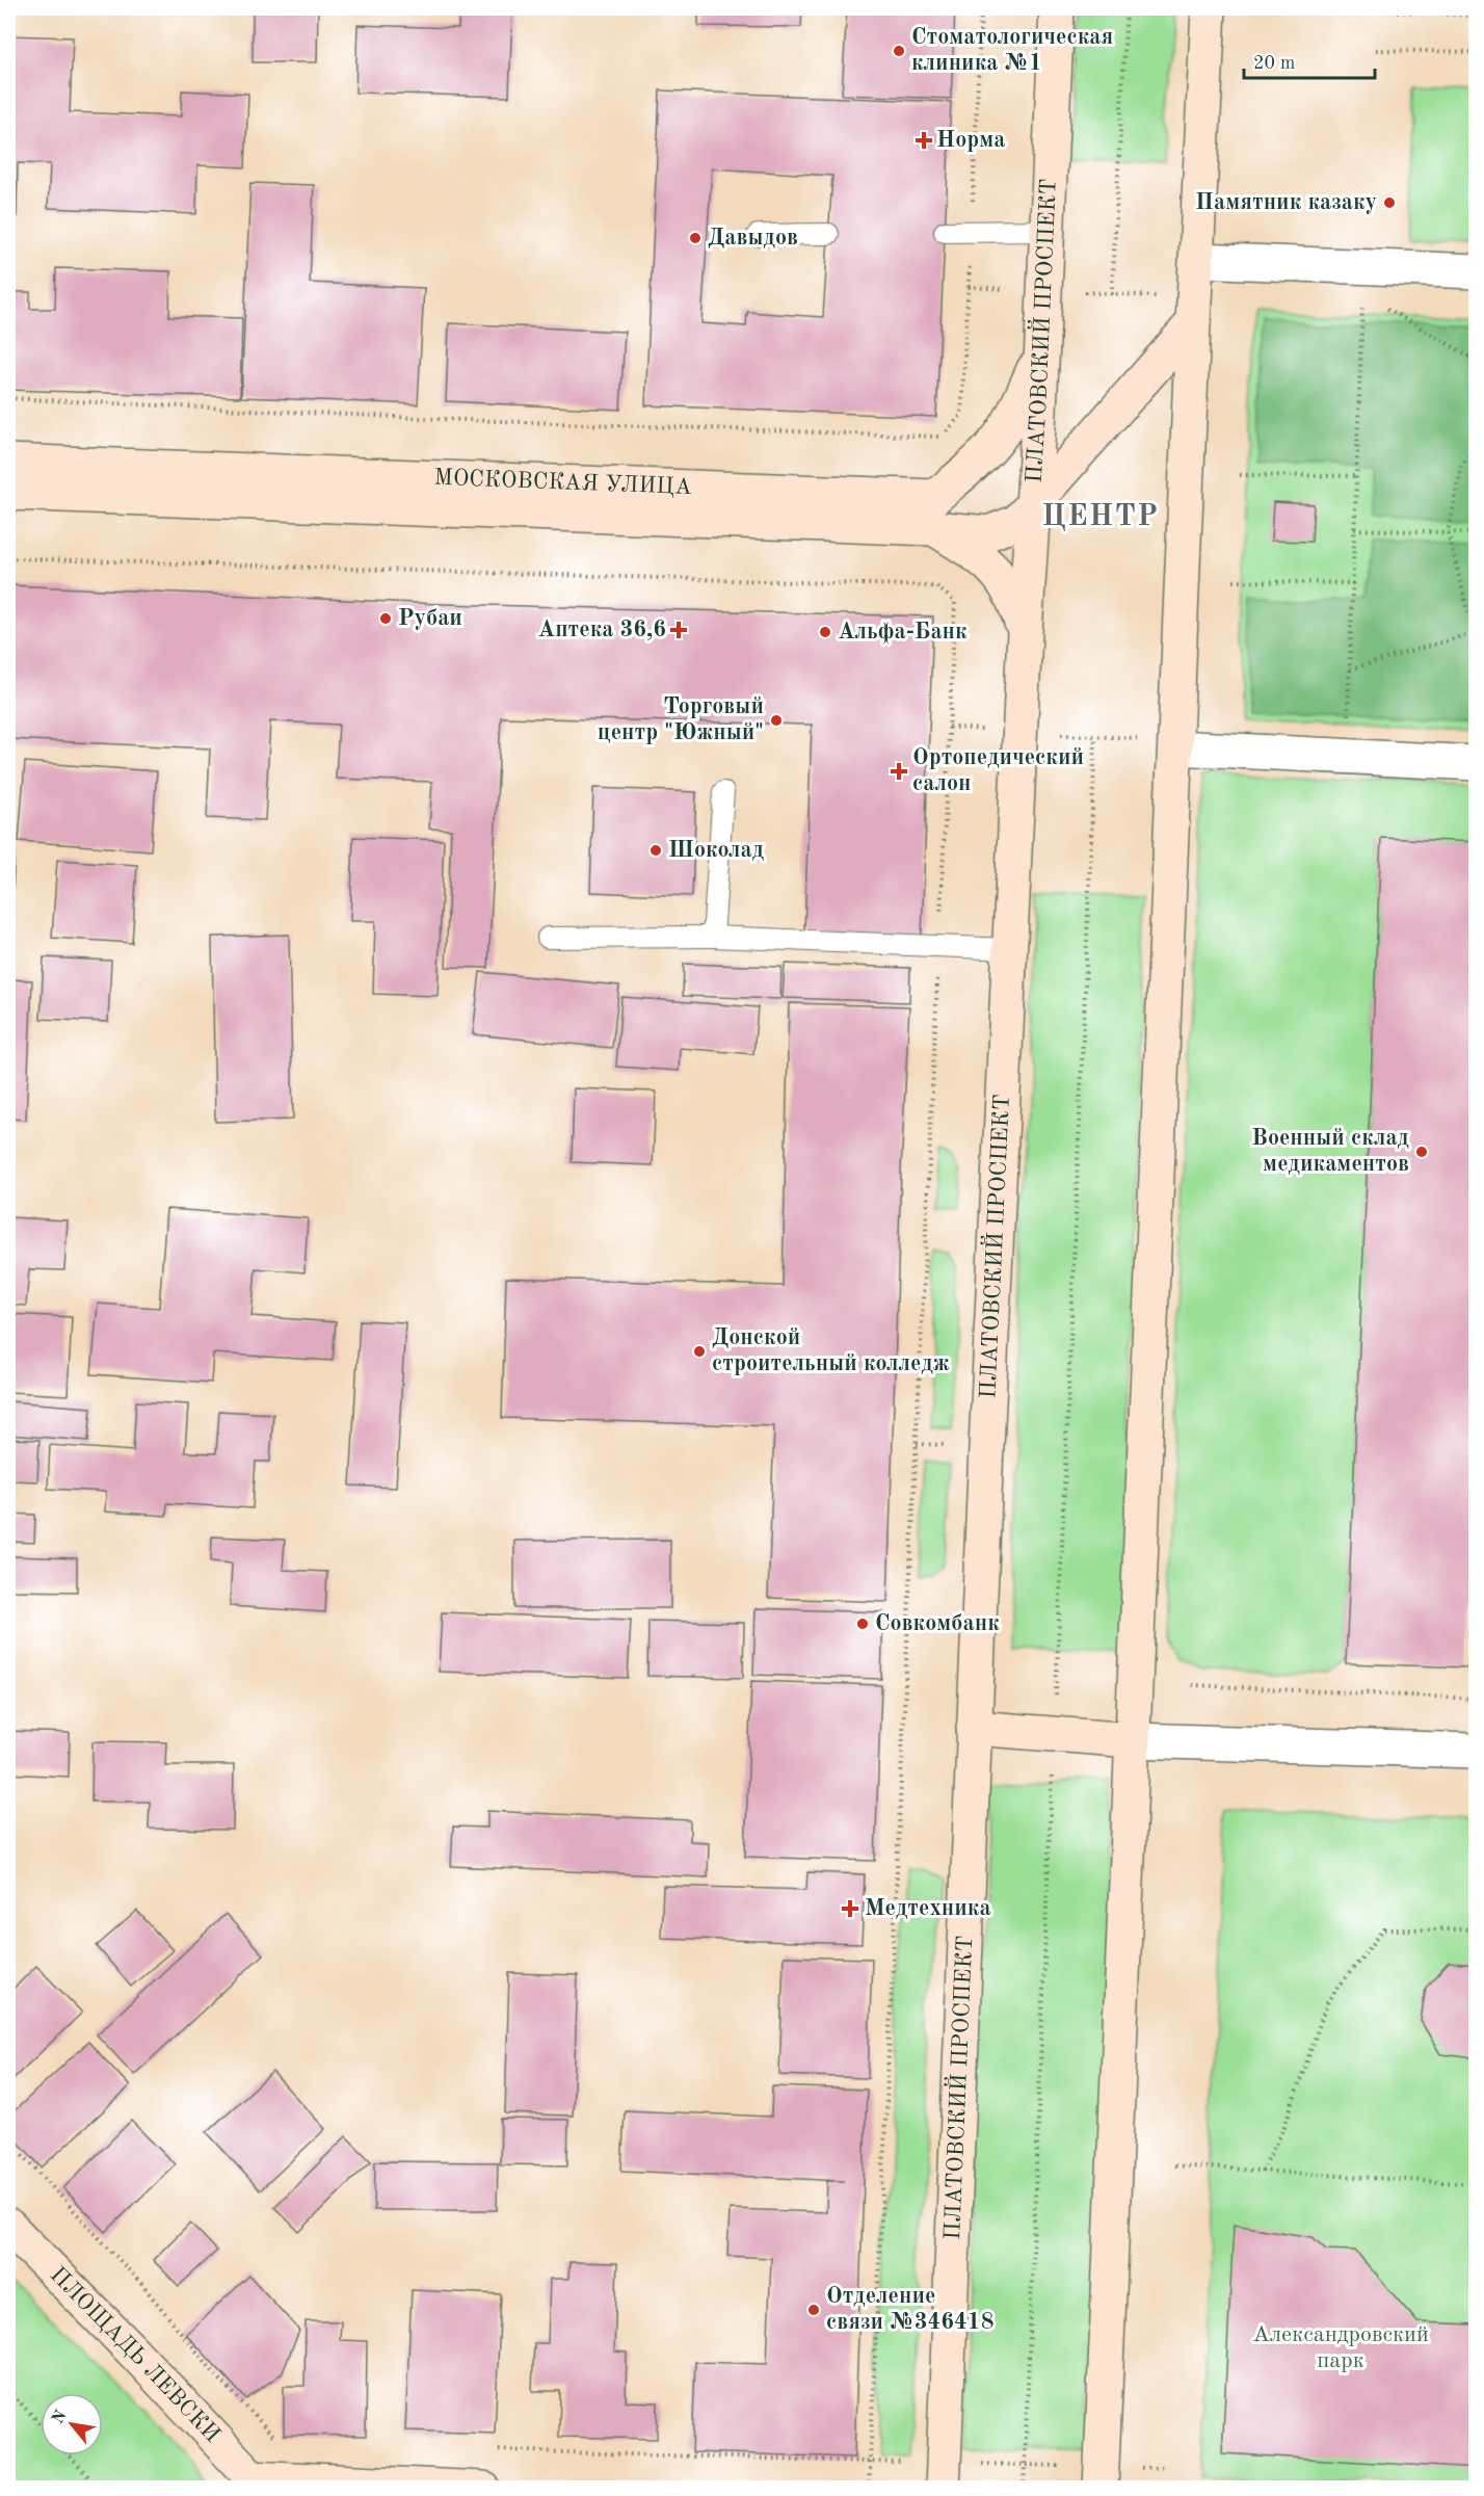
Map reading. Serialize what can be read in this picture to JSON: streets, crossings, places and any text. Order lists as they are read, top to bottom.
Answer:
{
  "streets": {
    "main road": ["ПЛАТОВСКИЙ ПРОСПЕКТ", "МОСКОВСКАЯ УЛИЦА", "ПЛОЩАДЬ ЛЕВСКИ"]
  },
  "crossings": [
    ["ПЛАТОВСКИЙ ПРОСПЕКТ", "МОСКОВСКАЯ УЛИЦА"]
  ],
  "districts": ["ЦЕНТР"],
  "parks": ["Александровский парк"],
  "places": {
    "other": [
      "Стоматологическая клиника №1",
      "Памятник казаку",
      "Давыдов",
      "Рубаи",
      "Альфа-Банк",
      "Торговый центр \"Южный\"",
      "Шоколад",
      "Военный склад медикаментов",
      "Донской строительный колледж",
      "Совкомбанк",
      "Отделение связи №346418"
    ],
    "health": [
      "Норма",
      "Аптека 36,6",
      "Ортопедический салон",
      "Медтехника"
    ]
  },
  "scale_bar": "20 m",
  "north": "top left"
}
